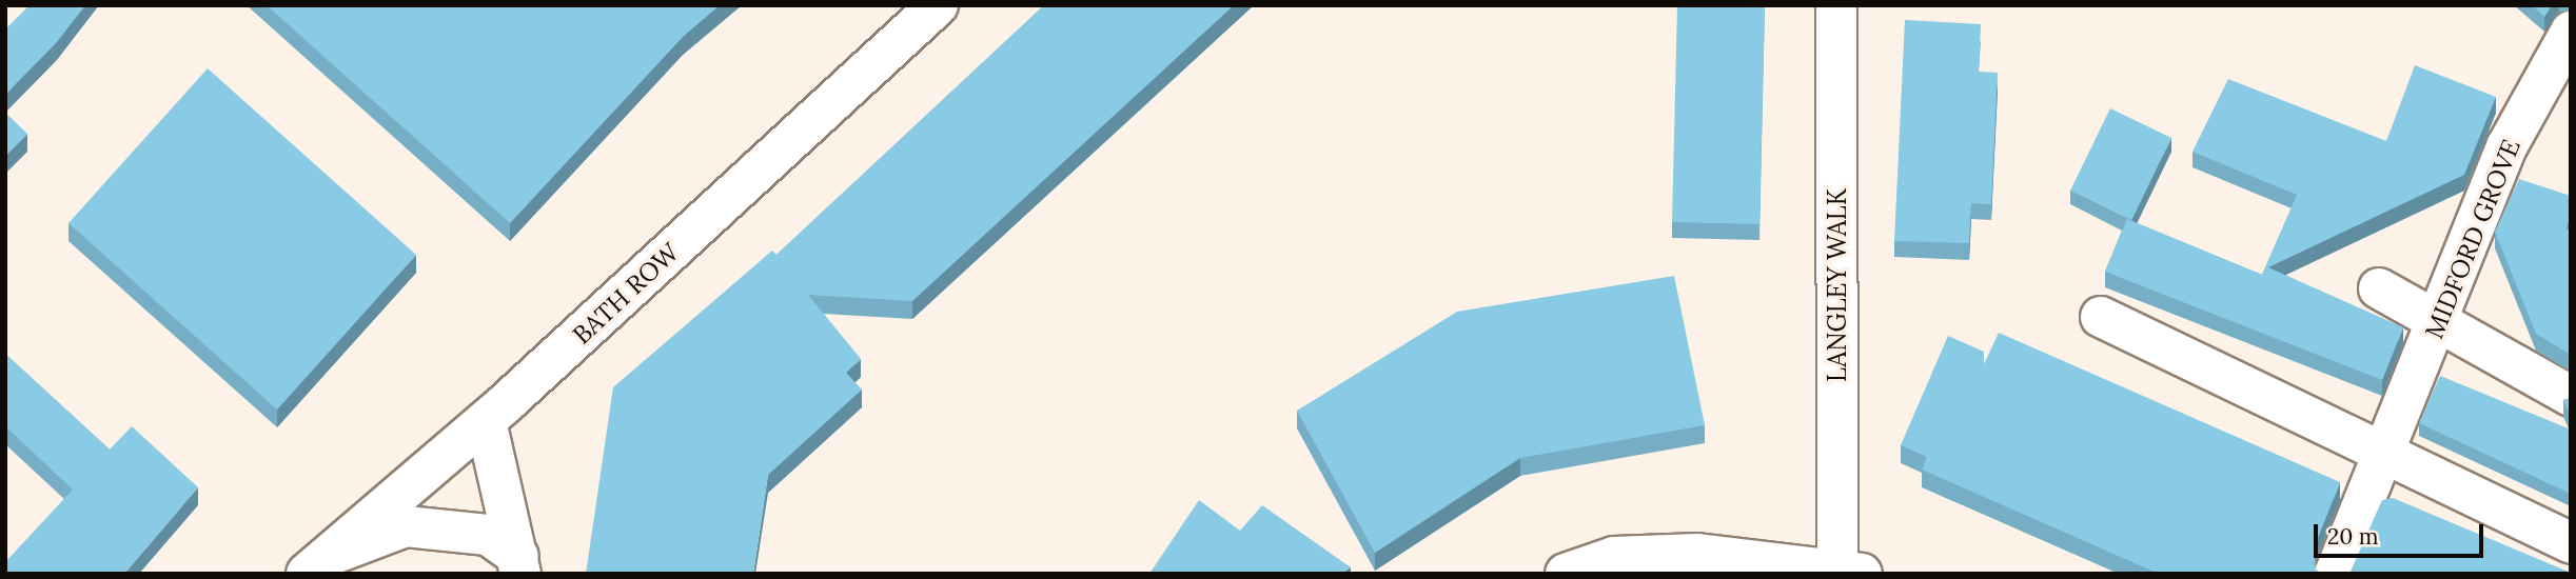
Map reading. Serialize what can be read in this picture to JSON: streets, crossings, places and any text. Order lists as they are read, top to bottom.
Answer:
{
  "streets": {
    "street": ["MIDFORD GROVE", "LANGLEY WALK", "BATH ROW"]
  },
  "scale_bar": "20 m"
}
